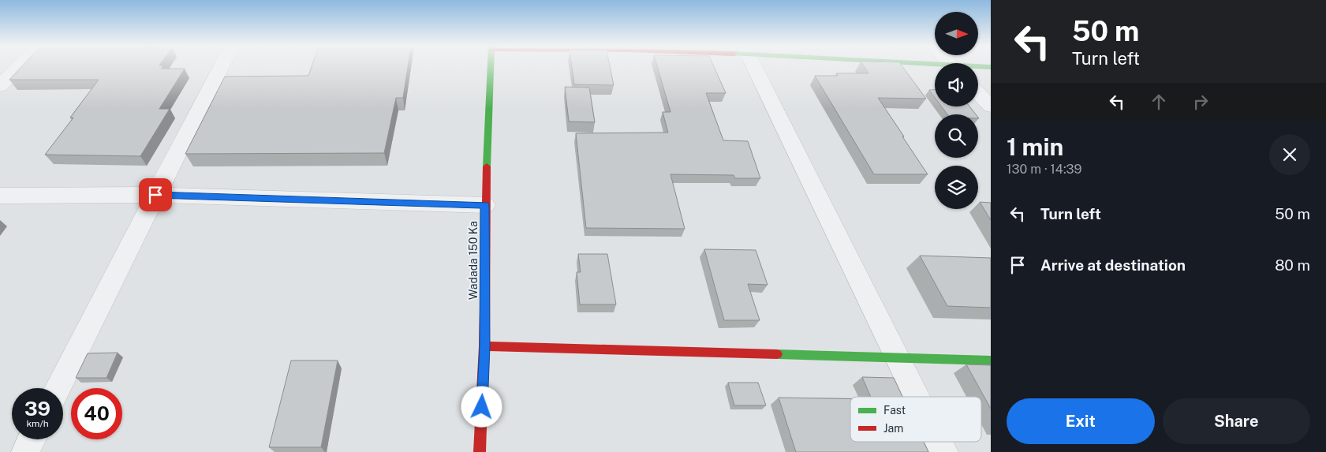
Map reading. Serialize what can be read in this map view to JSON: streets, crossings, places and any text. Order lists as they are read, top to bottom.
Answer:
{
  "streets": {
    "street": ["Wadada 150 Ka"]
  },
  "legend": ["Fast", "Jam"],
  "north": "right",
  "page": {
    "turn": ["50 m", "Turn left"],
    "heading": ["1 min", "130 m · 14:39"],
    "list": [
      {
        "name": "Turn left",
        "value": "50 m"
      },
      {
        "name": "Arrive at destination",
        "value": "80 m"
      }
    ],
    "speed": "39 km/h",
    "limit": "40",
    "buttons": ["Exit", "Share"]
  }
}
